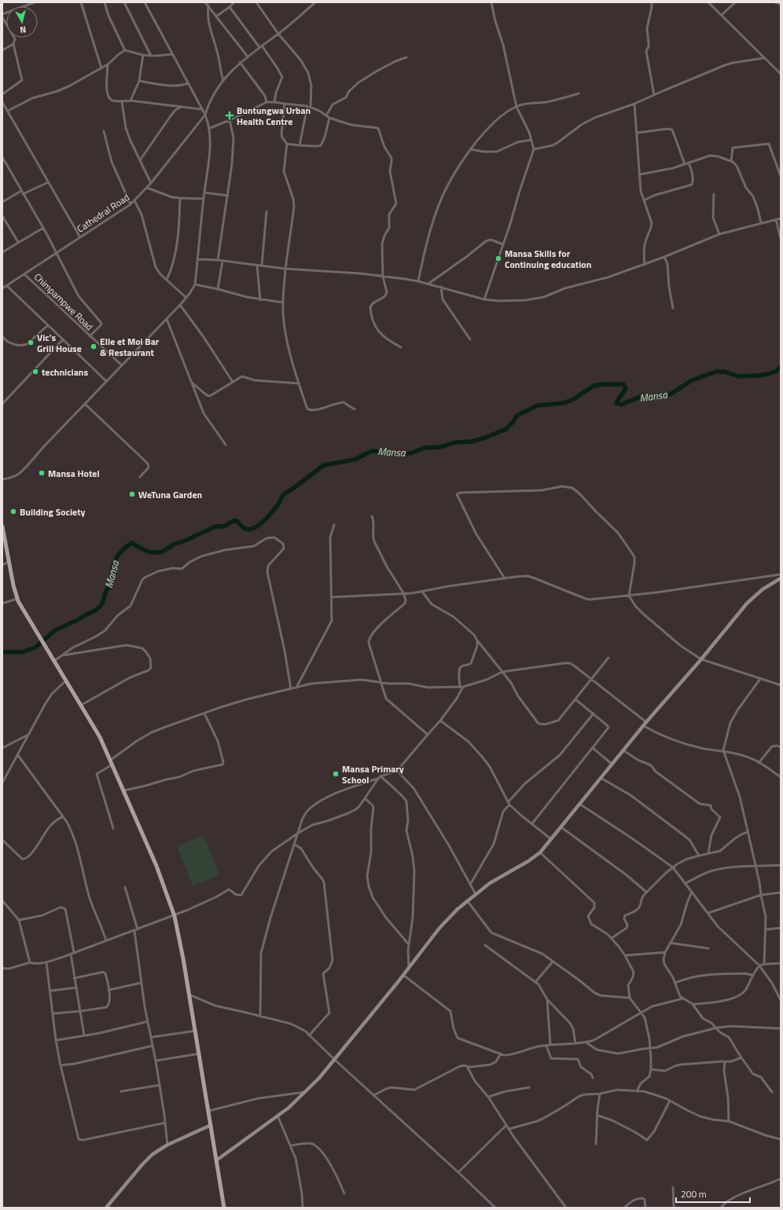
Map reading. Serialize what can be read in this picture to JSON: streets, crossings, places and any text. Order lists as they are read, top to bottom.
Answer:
{
  "streets": {
    "street": ["Cathedral Road", "Chimpampwe Road"]
  },
  "crossings": [
    ["Cathedral Road", "Chimpampwe Road"]
  ],
  "water": ["Mansa"],
  "places": {
    "health": ["Buntungwa Urban Health Centre"],
    "other": [
      "Mansa Skills for Continuing education",
      "Vic's Grill House",
      "Elle et Moi Bar & Restaurant",
      "technicians",
      "Mansa Hotel",
      "WeTuna Garden",
      "Building Society",
      "Mansa Primary School"
    ]
  },
  "scale_bar": "200 m",
  "north": "bottom"
}
